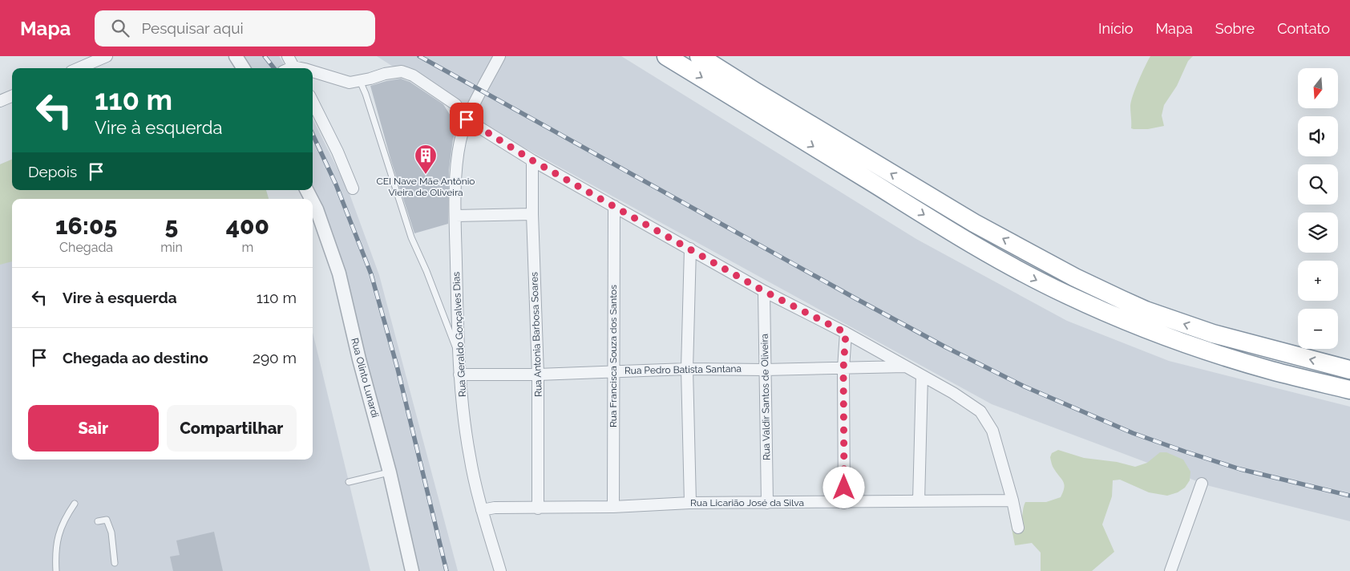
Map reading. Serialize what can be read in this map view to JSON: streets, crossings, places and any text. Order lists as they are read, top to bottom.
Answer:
{
  "streets": {
    "street": [
      "Rua Geraldo Gonçalves Dias",
      "Rua Antonia Barbosa Soares",
      "Rua Francisca Souza dos Santos",
      "Rua Pedro Batista Santana",
      "Rua Olinto Lunardi",
      "Rua Valdir Santos de Oliveira",
      "Rua Licarião José da Silva"
    ]
  },
  "crossings": [
    ["Rua Geraldo Gonçalves Dias", "Rua Pedro Batista Santana"],
    ["Rua Geraldo Gonçalves Dias", "Rua Licarião José da Silva"],
    ["Rua Antonia Barbosa Soares", "Rua Pedro Batista Santana"],
    ["Rua Antonia Barbosa Soares", "Rua Licarião José da Silva"],
    ["Rua Francisca Souza dos Santos", "Rua Pedro Batista Santana"],
    ["Rua Francisca Souza dos Santos", "Rua Licarião José da Silva"],
    ["Rua Pedro Batista Santana", "Rua Valdir Santos de Oliveira"],
    ["Rua Valdir Santos de Oliveira", "Rua Licarião José da Silva"]
  ],
  "places": {
    "building": ["CEI Nave Mãe Antônio Vieira de Oliveira"]
  },
  "north": "bottom",
  "page": {
    "header": "Mapa",
    "search": "Pesquisar aqui",
    "nav": [
      "Início",
      "Mapa",
      "Sobre",
      "Contato"
    ],
    "map_buttons": ["+", "−"],
    "turn": ["110 m", "Vire à esquerda"],
    "then": "Depois",
    "eta": [
      "16:05",
      "Chegada",
      "5",
      "min",
      "400",
      "m"
    ],
    "list": [
      {
        "name": "Vire à esquerda",
        "value": "110 m"
      },
      {
        "name": "Chegada ao destino",
        "value": "290 m"
      }
    ],
    "buttons": ["Sair", "Compartilhar"]
  }
}
